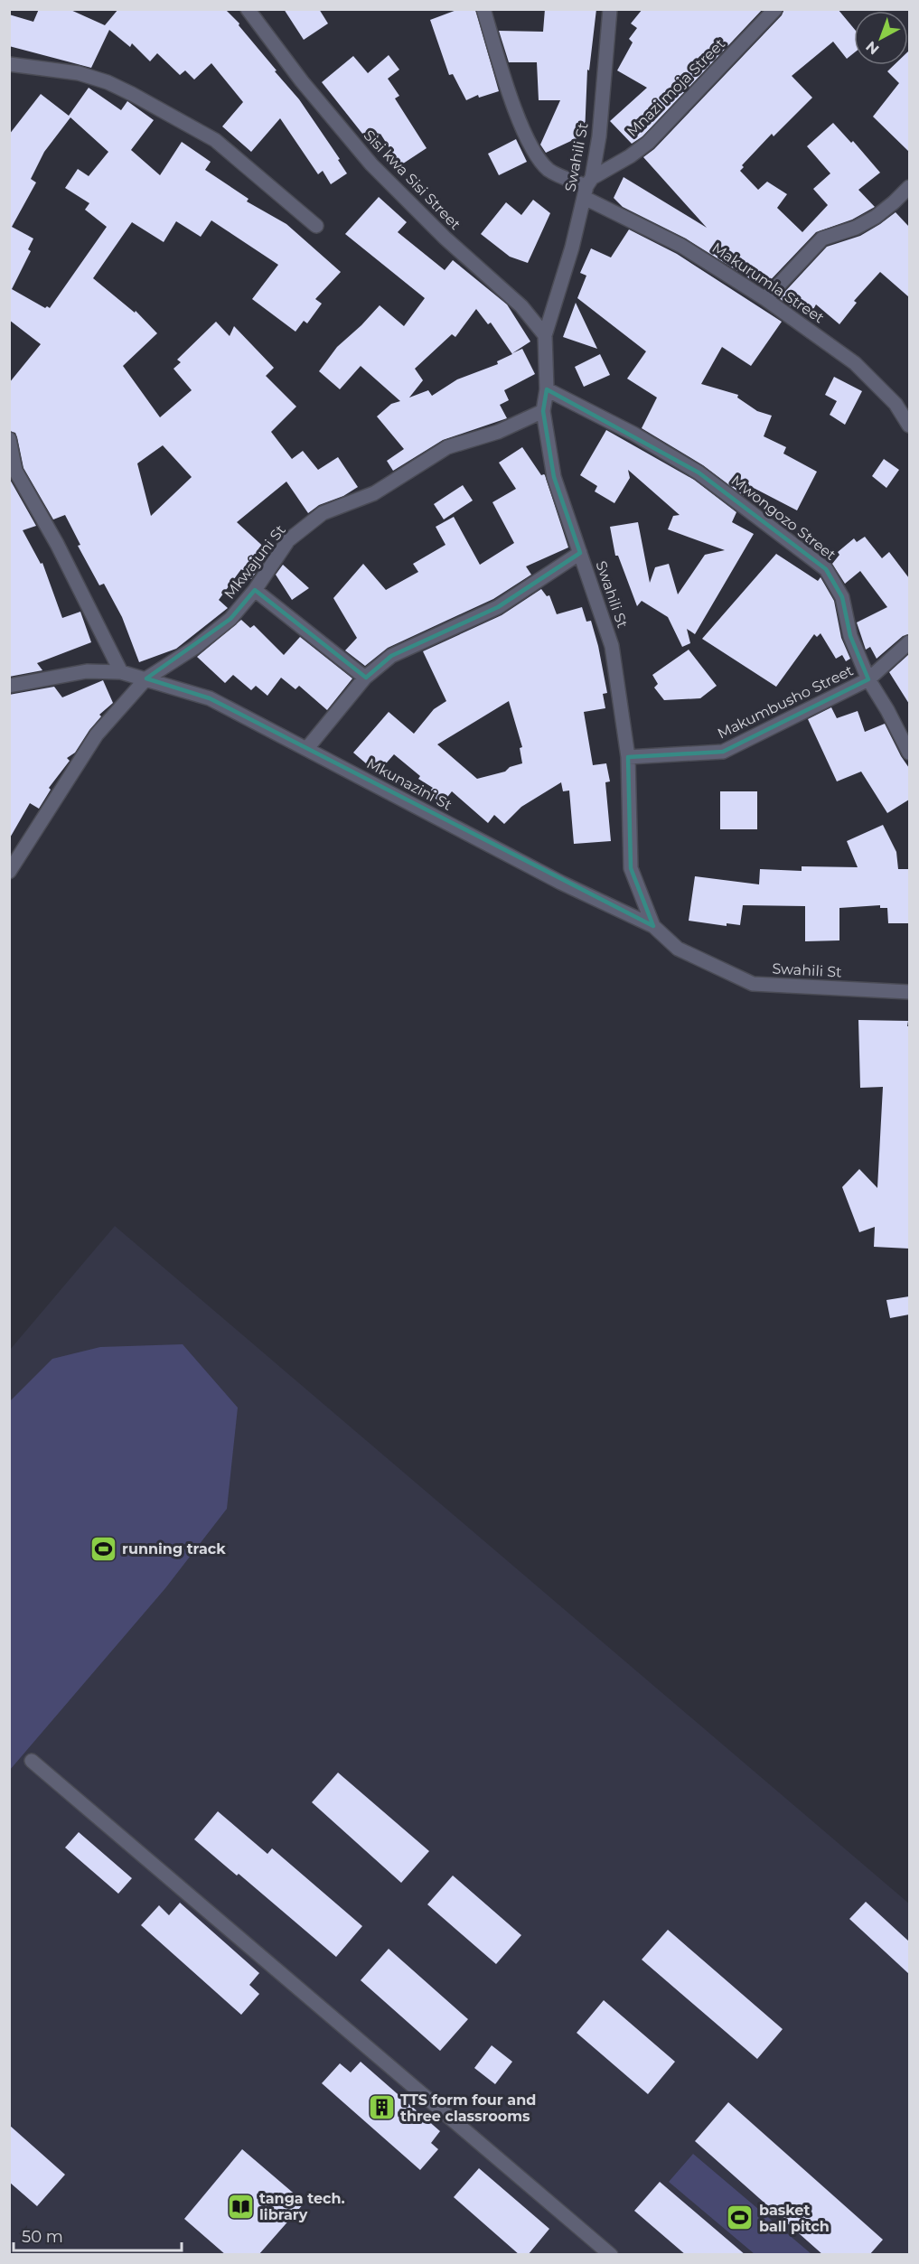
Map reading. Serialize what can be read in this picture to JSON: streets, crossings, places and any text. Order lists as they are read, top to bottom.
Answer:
{
  "streets": {
    "street": [
      "Mnazi moja Street",
      "Swahili St",
      "Sisi kwa Sisi Street",
      "Makurumla Street",
      "Mwongozo Street",
      "Mkwajuni St",
      "Makumbusho Street",
      "Mkunazini St"
    ]
  },
  "crossings": [
    ["Mnazi moja Street", "Swahili St"],
    ["Mnazi moja Street", "Makurumla Street"],
    ["Swahili St", "Sisi kwa Sisi Street"],
    ["Swahili St", "Makurumla Street"],
    ["Swahili St", "Mwongozo Street"],
    ["Swahili St", "Mkwajuni St"],
    ["Swahili St", "Makumbusho Street"],
    ["Swahili St", "Mkunazini St"],
    ["Mwongozo Street", "Makumbusho Street"],
    ["Mkwajuni St", "Mkunazini St"]
  ],
  "places": {
    "sports": ["running track", "basket ball pitch"],
    "building": ["TTS form four and three classrooms"],
    "library": ["tanga tech. library"]
  },
  "scale_bar": "50 m",
  "north": "bottom left"
}
